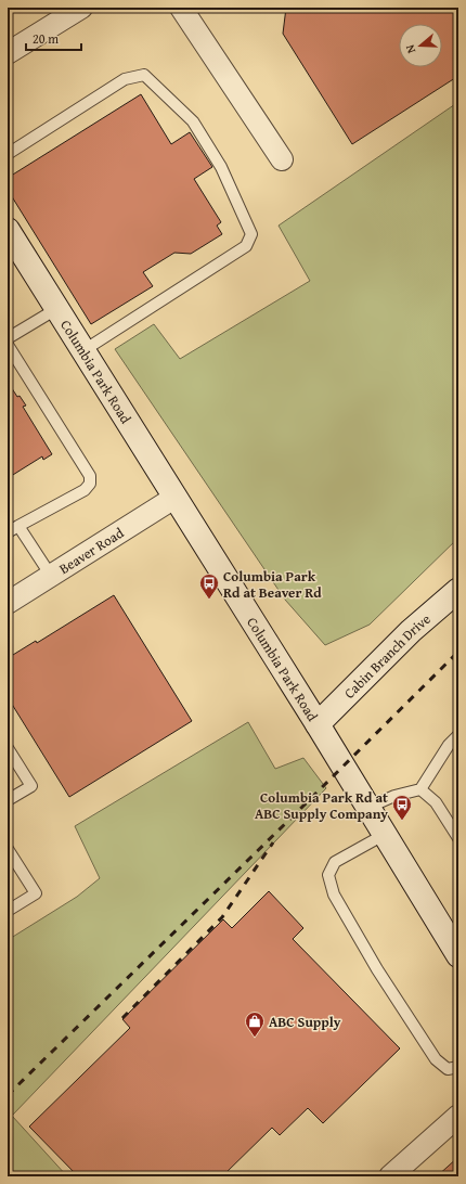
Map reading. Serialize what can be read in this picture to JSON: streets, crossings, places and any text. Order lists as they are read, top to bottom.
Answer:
{
  "streets": {
    "street": ["Columbia Park Road", "Beaver Road", "Cabin Branch Drive"]
  },
  "crossings": [
    ["Columbia Park Road", "Beaver Road"],
    ["Columbia Park Road", "Cabin Branch Drive"]
  ],
  "places": {
    "bus stop": ["Columbia Park Rd at Beaver Rd", "Columbia Park Rd at ABC Supply Company"],
    "shop": ["ABC Supply"]
  },
  "scale_bar": "20 m",
  "north": "left"
}
